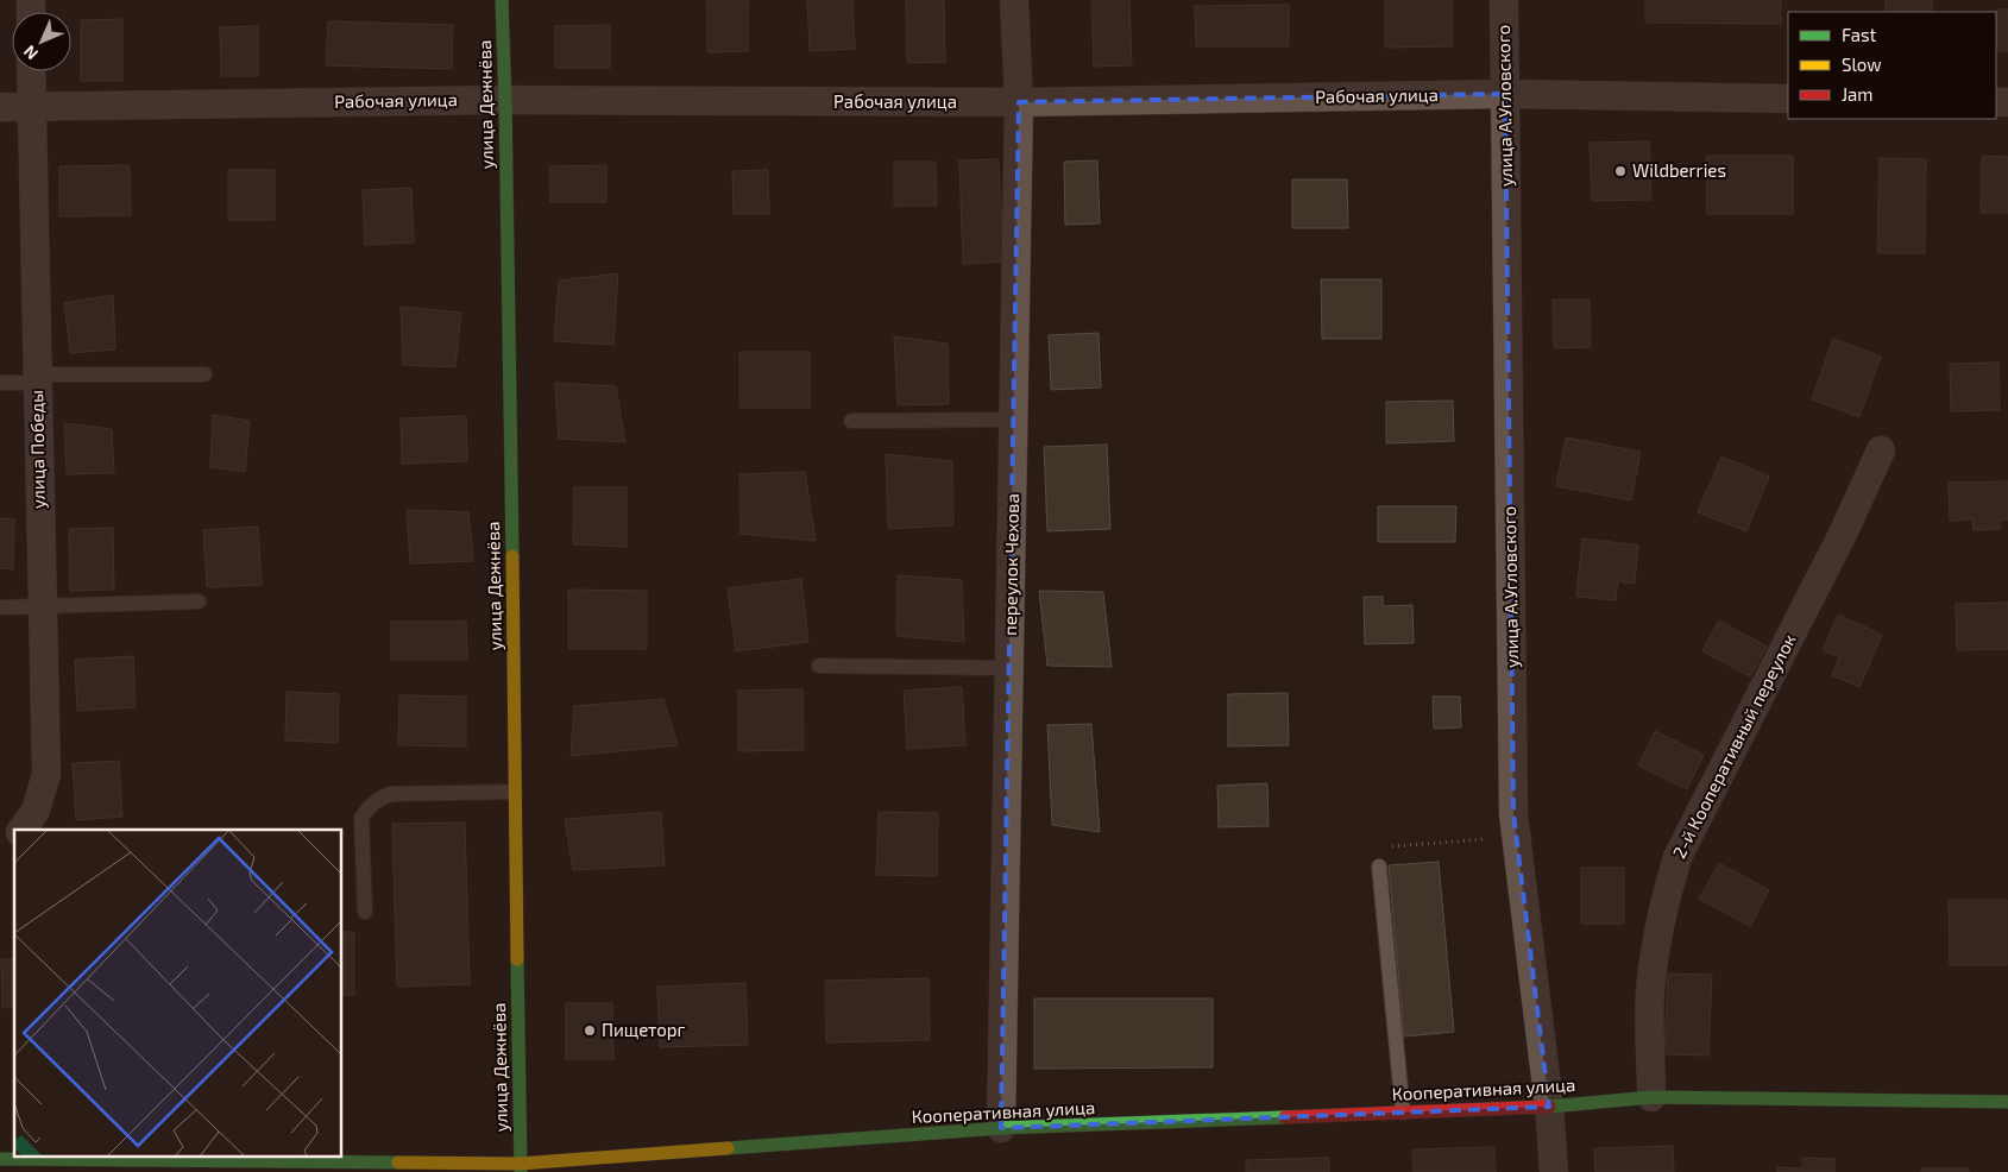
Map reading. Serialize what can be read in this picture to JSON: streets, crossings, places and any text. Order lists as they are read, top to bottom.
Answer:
{
  "streets": {
    "street": [
      "Рабочая улица",
      "улица Дежнёва",
      "улица А.Угловского",
      "улица Победы",
      "переулок Чехова",
      "2-й Кооперативный переулок",
      "Кооперативная улица"
    ]
  },
  "crossings": [
    ["Рабочая улица", "улица Дежнёва"],
    ["Рабочая улица", "улица А.Угловского"],
    ["Рабочая улица", "улица Победы"],
    ["Рабочая улица", "переулок Чехова"],
    ["улица Дежнёва", "Кооперативная улица"],
    ["улица А.Угловского", "Кооперативная улица"],
    ["переулок Чехова", "Кооперативная улица"],
    ["2-й Кооперативный переулок", "Кооперативная улица"]
  ],
  "places": ["Wildberries", "Пищеторг"],
  "legend": ["Fast", "Slow", "Jam"],
  "north": "bottom left"
}
